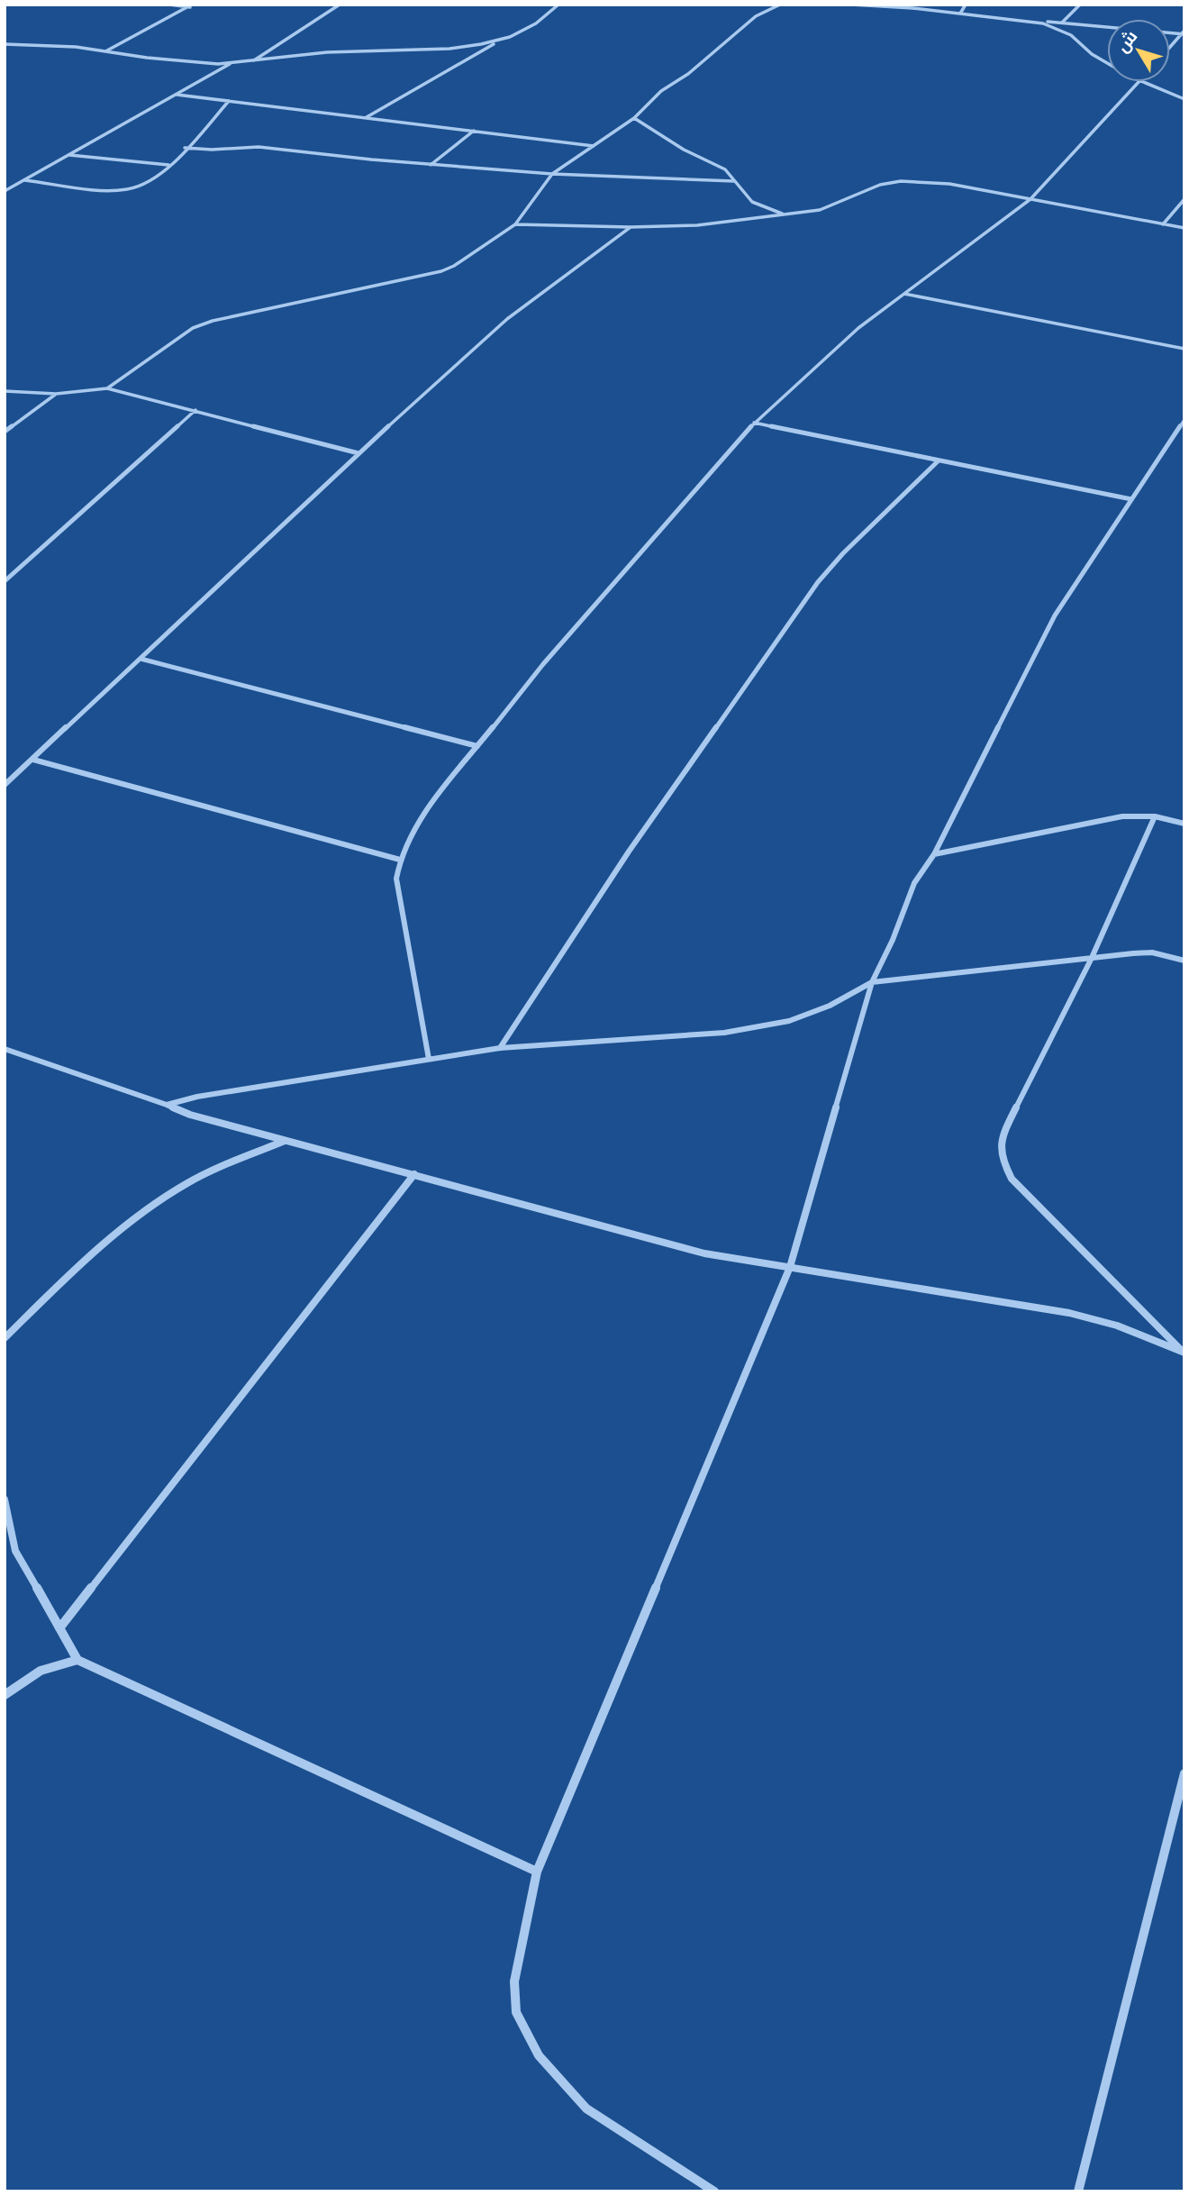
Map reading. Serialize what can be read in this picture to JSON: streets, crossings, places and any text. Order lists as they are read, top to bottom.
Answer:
{
  "north": "top left"
}
